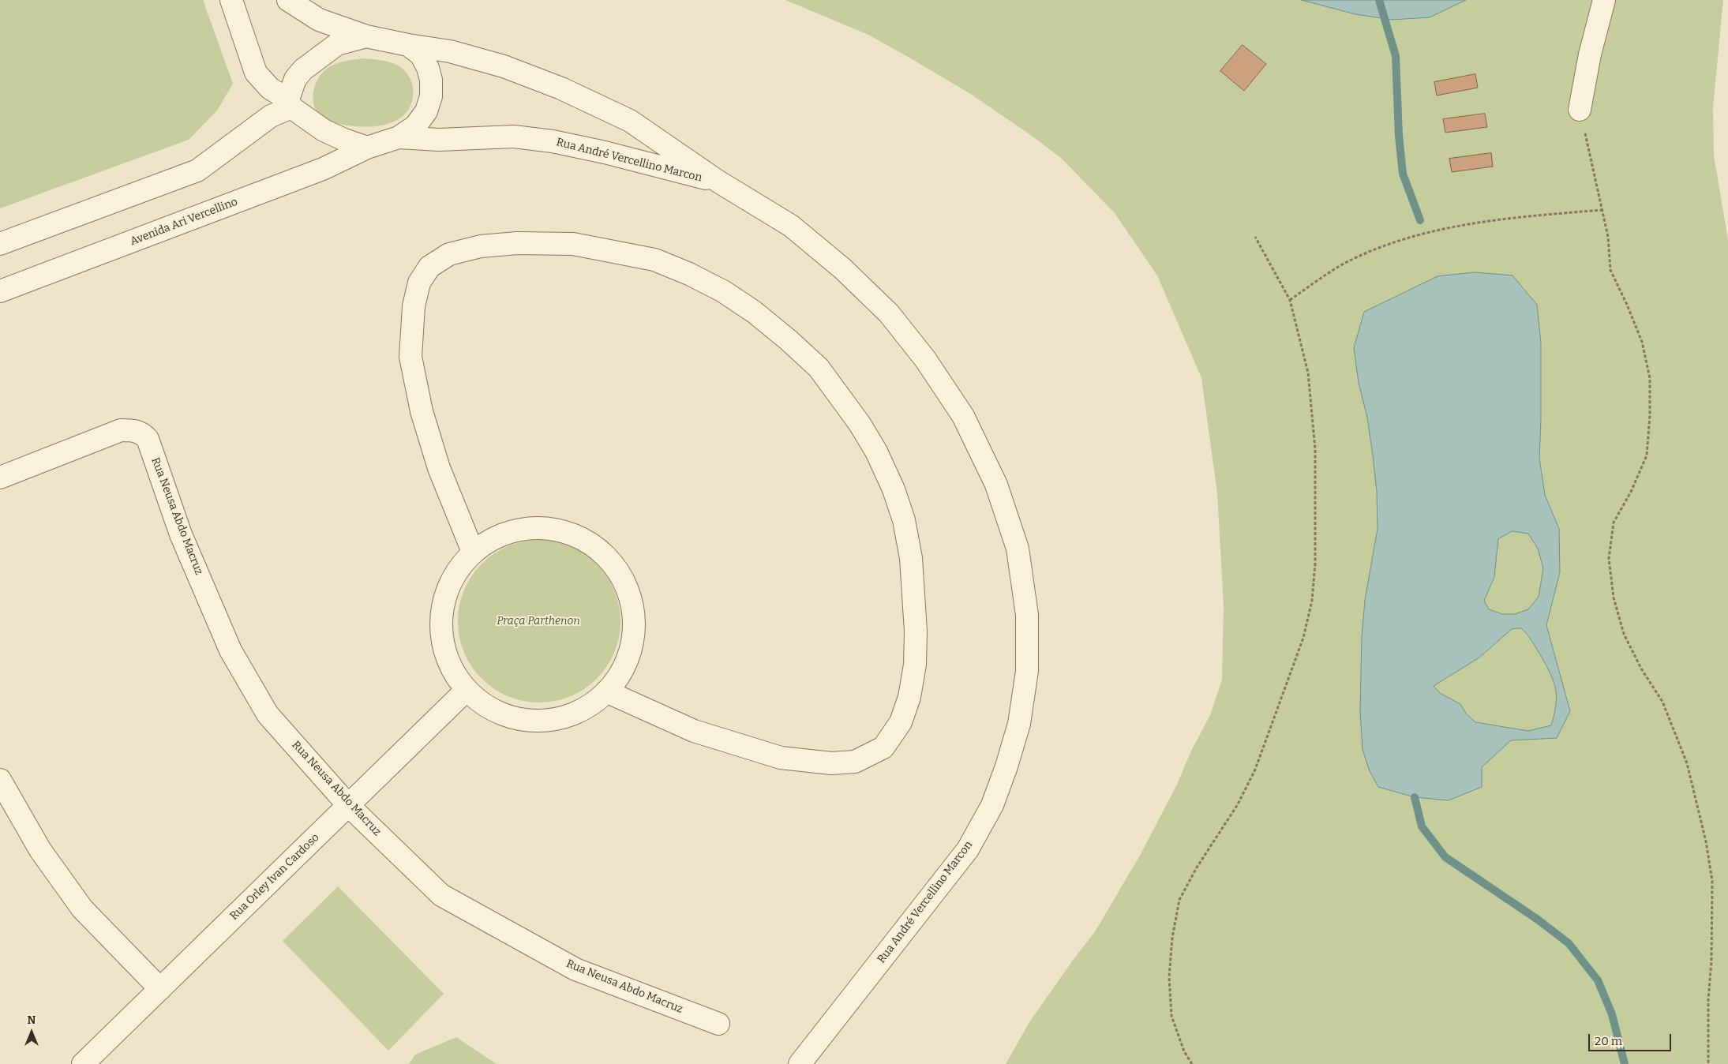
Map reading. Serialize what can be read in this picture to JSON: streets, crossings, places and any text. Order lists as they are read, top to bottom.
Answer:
{
  "streets": {
    "street": [
      "Rua André Vercellino Marcon",
      "Avenida Ari Vercellino",
      "Rua Neusa Abdo Macruz",
      "Rua Orley Ivan Cardoso"
    ]
  },
  "crossings": [
    ["Rua André Vercellino Marcon", "Avenida Ari Vercellino"],
    ["Rua Neusa Abdo Macruz", "Rua Orley Ivan Cardoso"]
  ],
  "parks": ["Praça Parthenon"],
  "scale_bar": "20 m",
  "north": "top"
}
